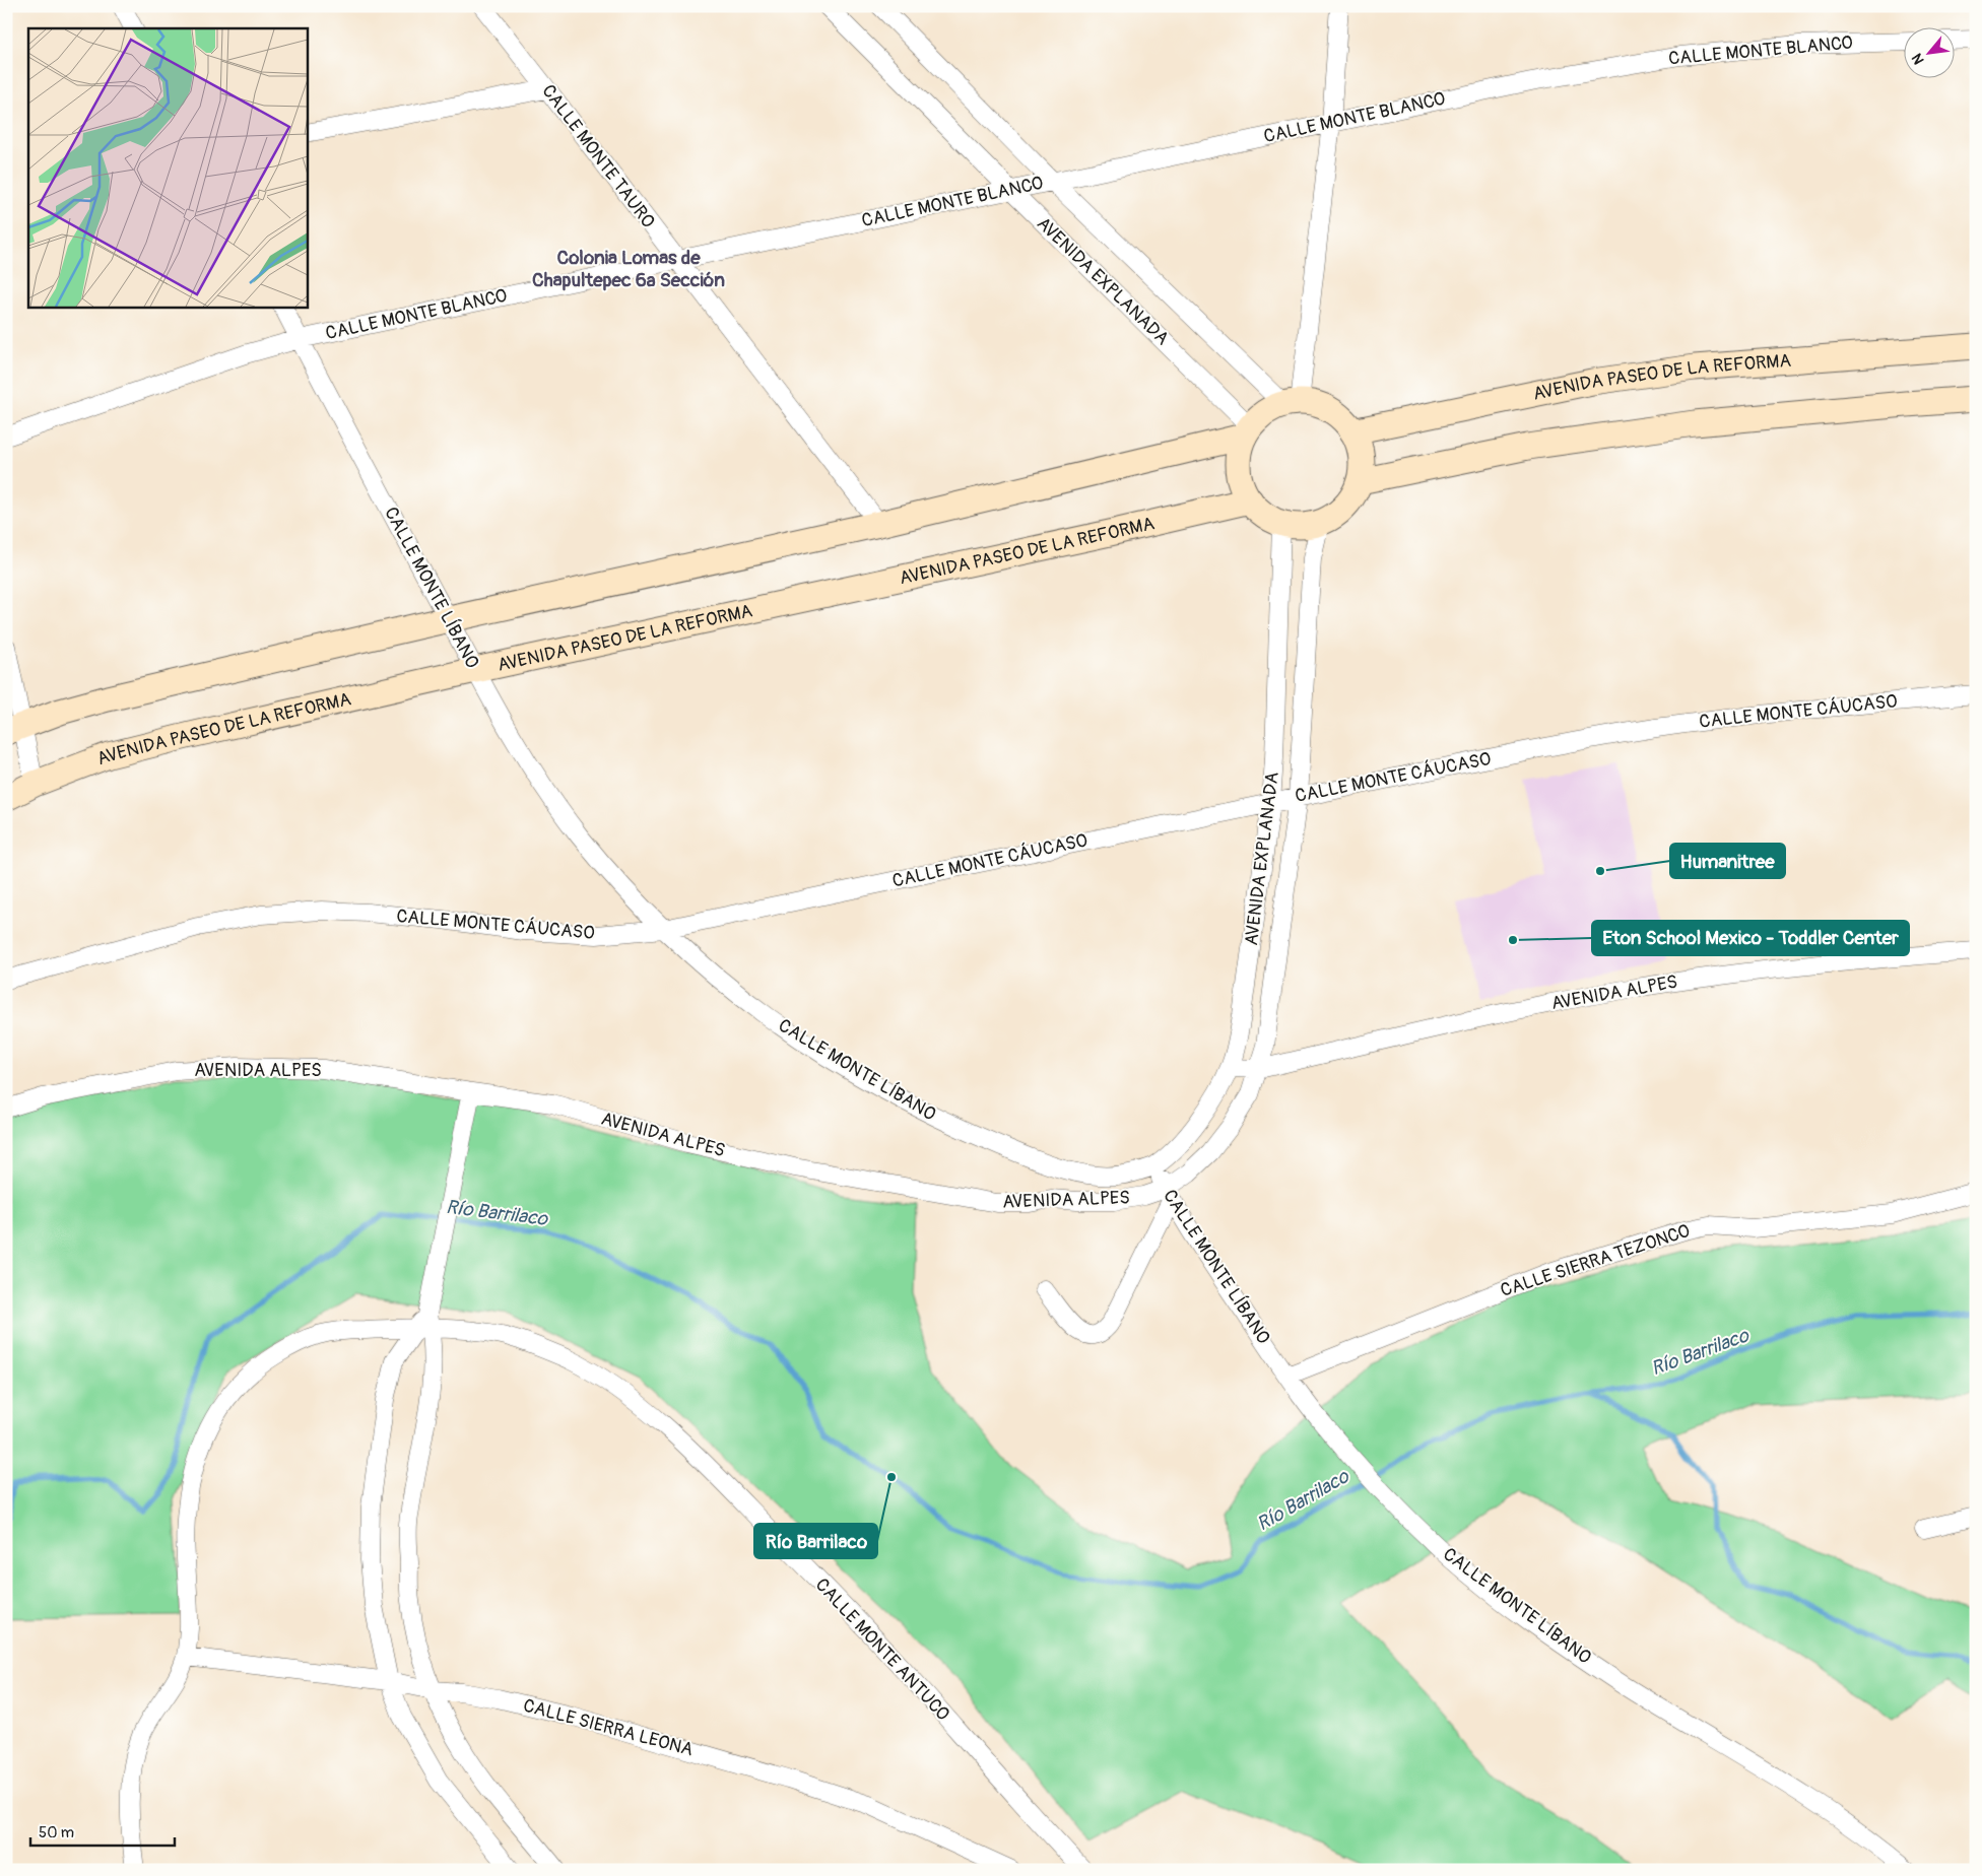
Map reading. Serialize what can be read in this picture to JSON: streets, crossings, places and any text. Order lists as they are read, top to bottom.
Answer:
{
  "streets": {
    "main road": ["AVENIDA PASEO DE LA REFORMA"],
    "street": [
      "CALLE MONTE BLANCO",
      "CALLE MONTE TAURO",
      "AVENIDA EXPLANADA",
      "CALLE MONTE LÍBANO",
      "CALLE MONTE CÁUCASO",
      "AVENIDA ALPES",
      "CALLE SIERRA TEZONCO",
      "CALLE MONTE ANTUCO",
      "CALLE SIERRA LEONA"
    ]
  },
  "crossings": [
    ["CALLE MONTE BLANCO", "CALLE MONTE TAURO"],
    ["CALLE MONTE BLANCO", "AVENIDA EXPLANADA"],
    ["CALLE MONTE BLANCO", "CALLE MONTE LÍBANO"],
    ["AVENIDA EXPLANADA", "AVENIDA PASEO DE LA REFORMA"],
    ["AVENIDA EXPLANADA", "CALLE MONTE LÍBANO"],
    ["AVENIDA EXPLANADA", "CALLE MONTE CÁUCASO"],
    ["AVENIDA EXPLANADA", "AVENIDA ALPES"],
    ["AVENIDA PASEO DE LA REFORMA", "CALLE MONTE LÍBANO"],
    ["CALLE MONTE LÍBANO", "CALLE MONTE CÁUCASO"],
    ["CALLE MONTE LÍBANO", "AVENIDA ALPES"],
    ["CALLE MONTE LÍBANO", "CALLE SIERRA TEZONCO"],
    ["CALLE MONTE ANTUCO", "CALLE SIERRA LEONA"]
  ],
  "districts": ["Colonia Lomas de Chapultepec 6ª Sección"],
  "water": ["Río Barrilaco"],
  "places": ["Humanitree", "Eton School Mexico - Toddler Center", "Río Barrilaco"],
  "scale_bar": "50 m",
  "north": "bottom left"
}
